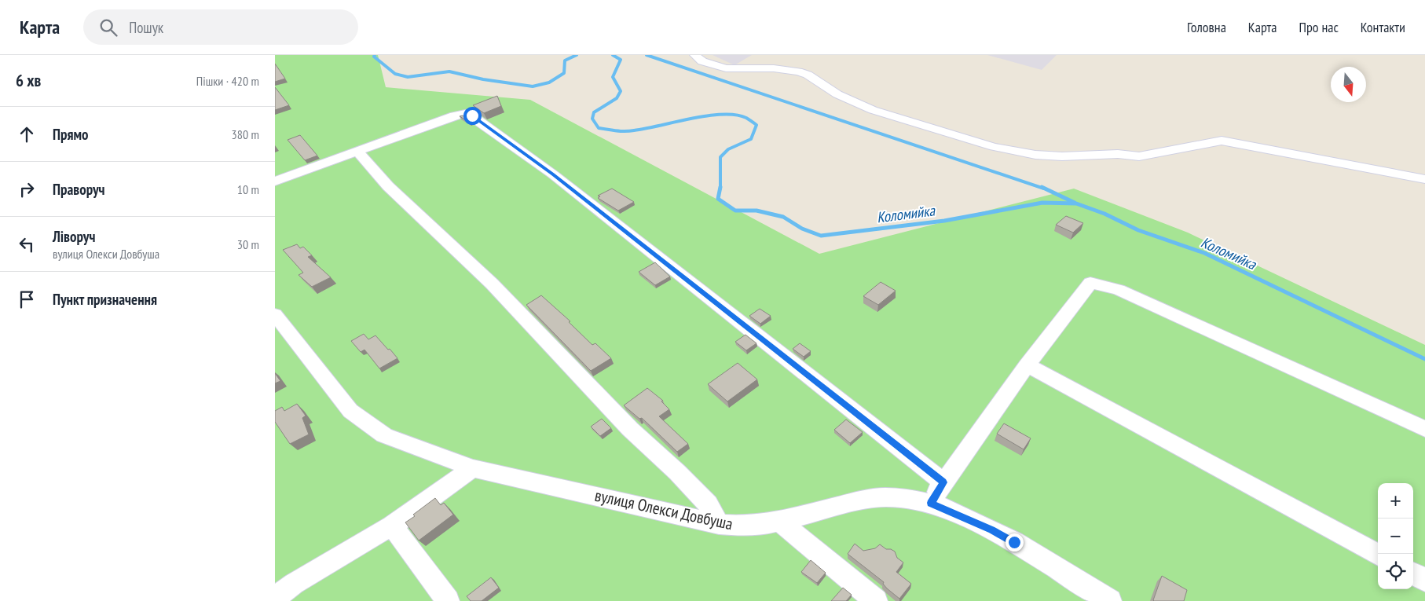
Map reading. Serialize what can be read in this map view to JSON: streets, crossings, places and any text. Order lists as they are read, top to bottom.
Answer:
{
  "streets": {
    "street": ["вулиця Олекси Довбуша"]
  },
  "water": ["Коломийка"],
  "north": "bottom",
  "page": {
    "header": "Карта",
    "search": "Пошук",
    "nav": [
      "Головна",
      "Карта",
      "Про нас",
      "Контакти"
    ],
    "heading": ["6 хв", "Пішки · 420 m"],
    "list": [
      ["Прямо", "380 m"],
      ["Праворуч", "10 m"],
      ["Ліворуч", "вулиця Олекси Довбуша", "30 m"],
      "Пункт призначення"
    ],
    "map_buttons": ["+", "−"]
  }
}
